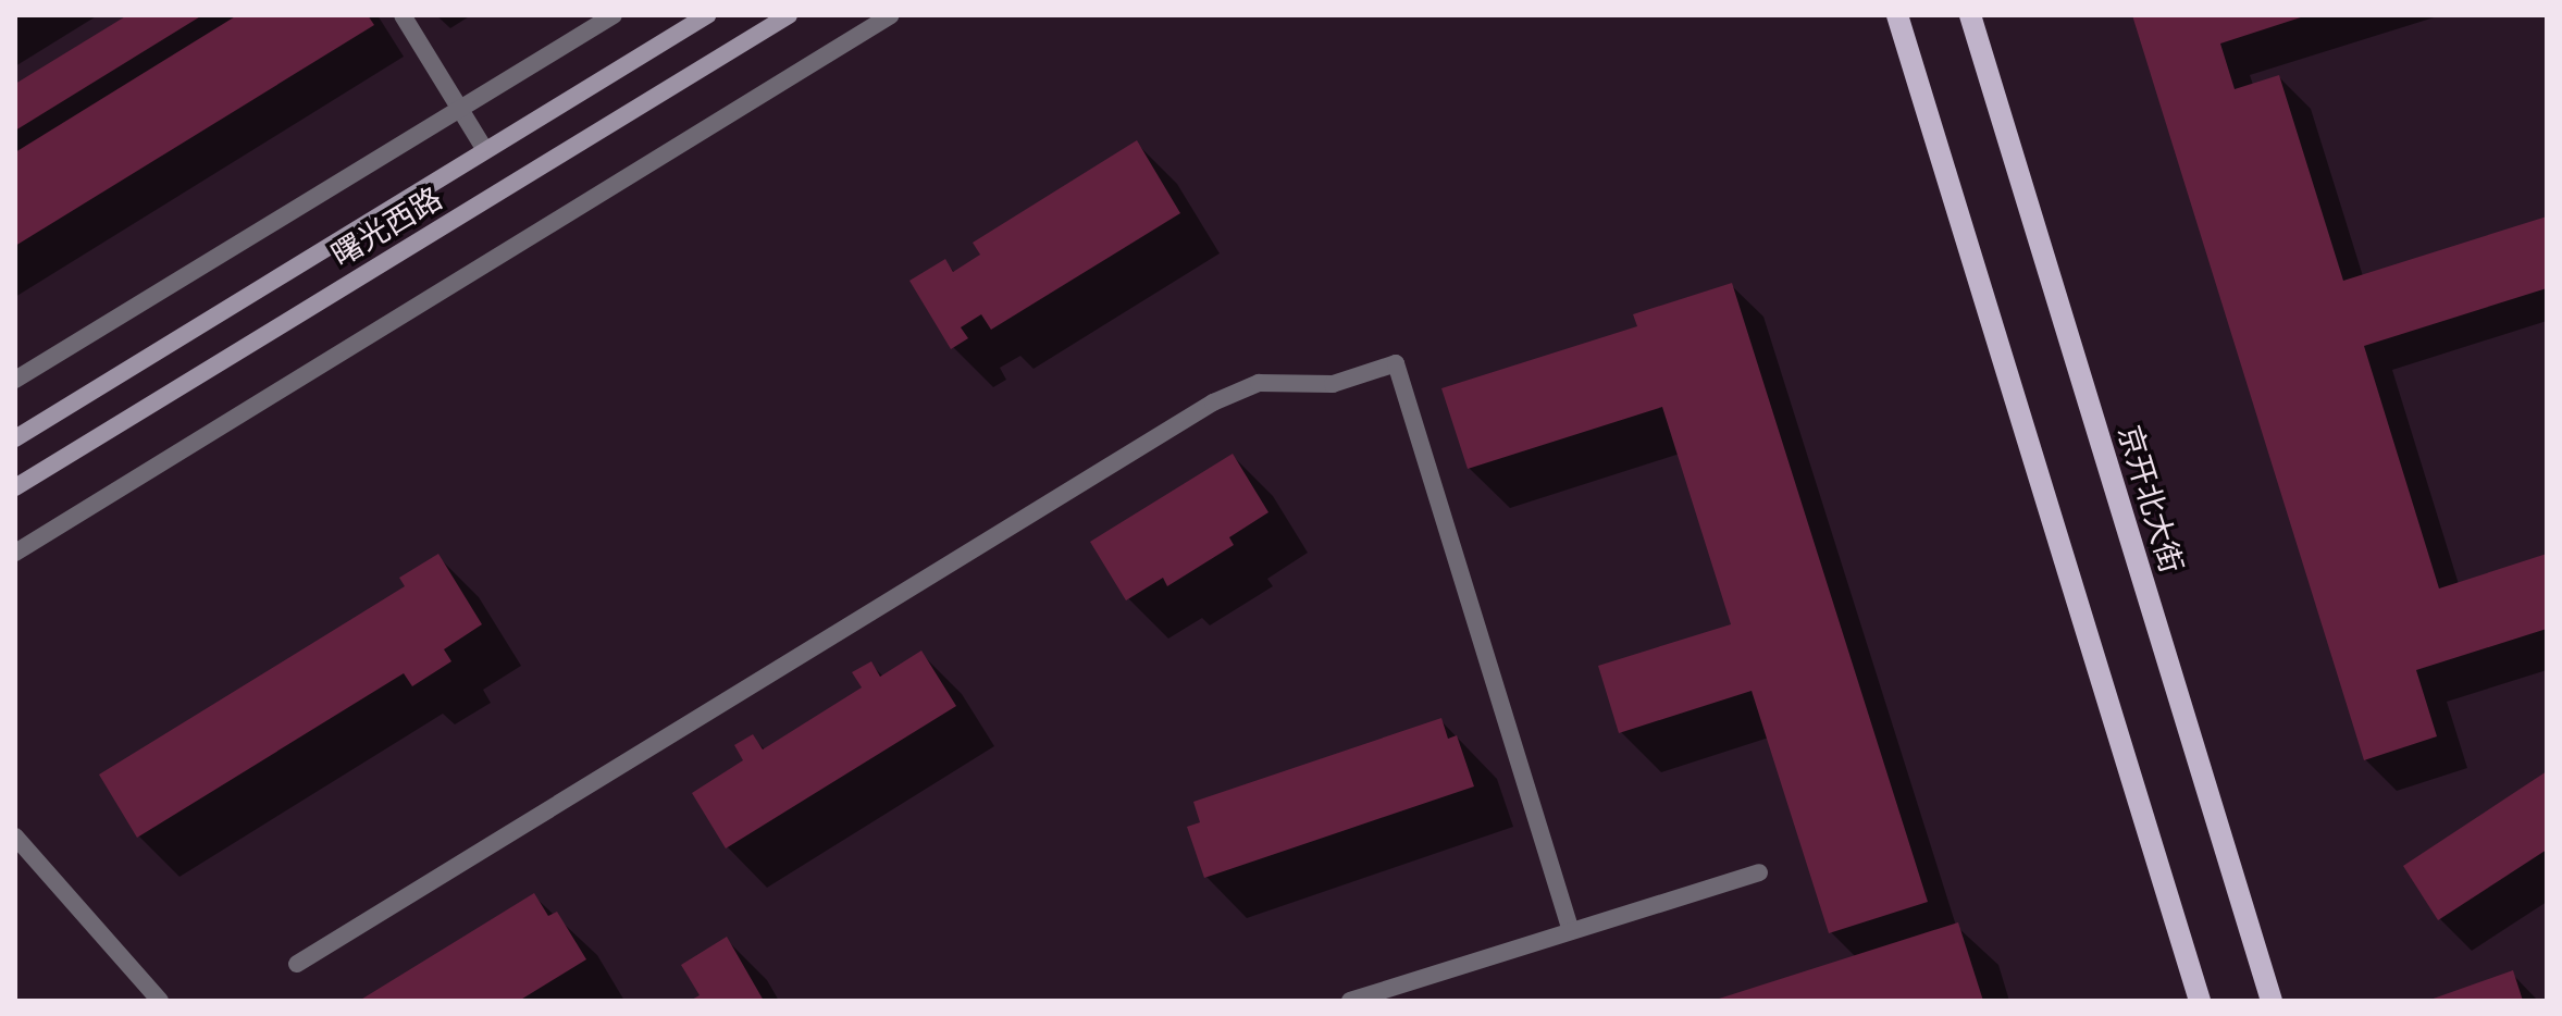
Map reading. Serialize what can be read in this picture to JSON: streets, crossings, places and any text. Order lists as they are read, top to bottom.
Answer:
{
  "streets": {
    "main road": ["曙光西路", "京开北大街"]
  }
}
